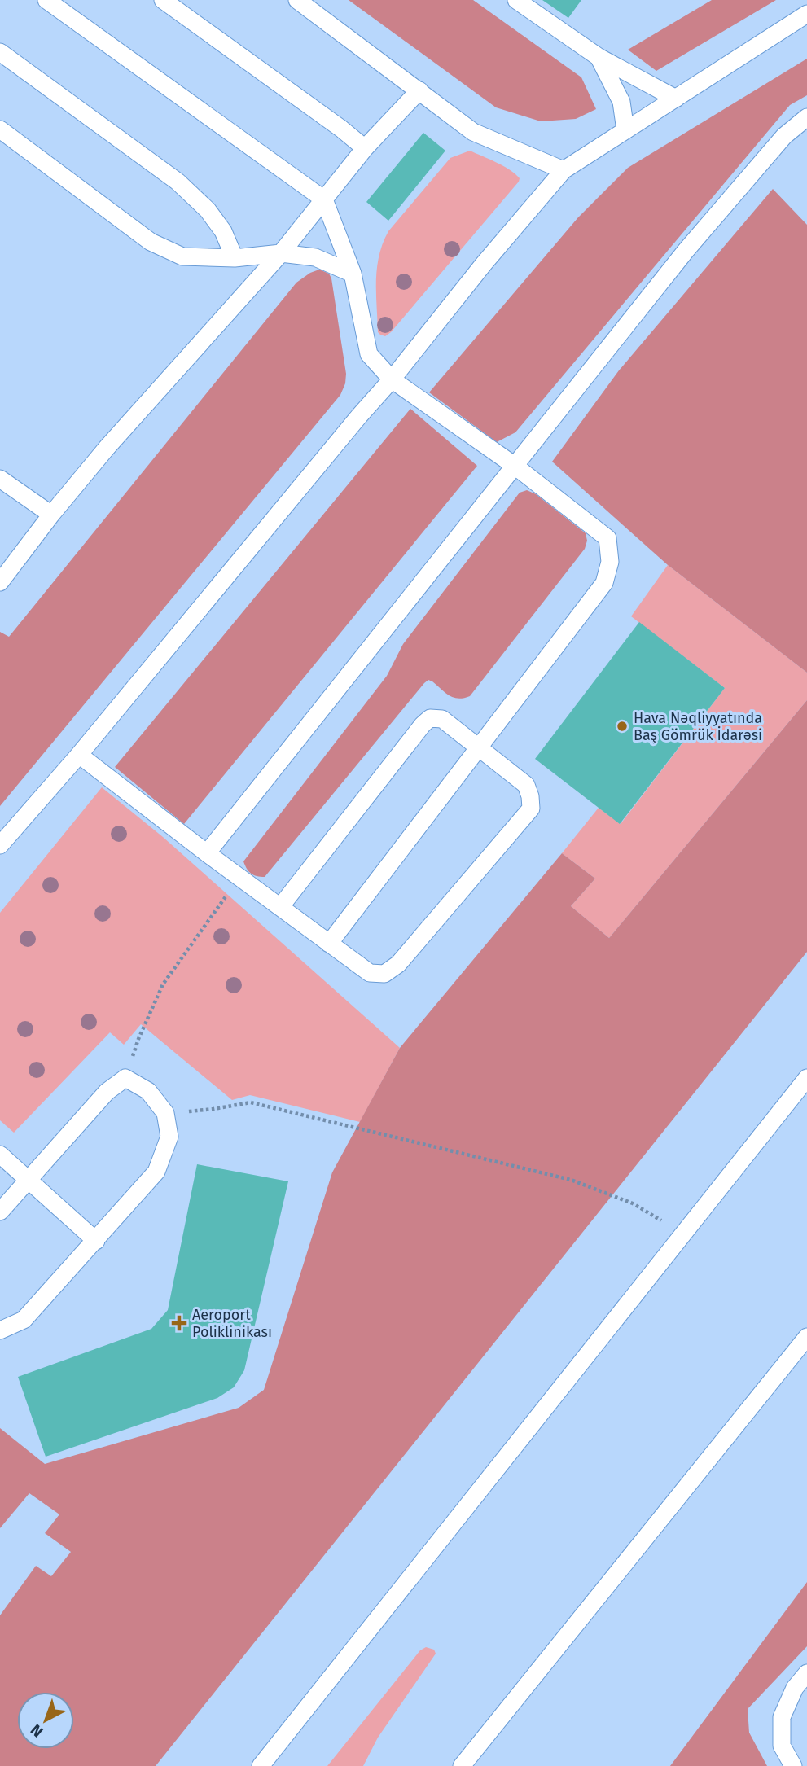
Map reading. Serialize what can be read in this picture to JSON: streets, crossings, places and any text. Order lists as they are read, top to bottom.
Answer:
{
  "places": {
    "other": ["Hava Nəqliyyatında Baş Gömrük İdarəsi"],
    "health": ["Aeroport Poliklinikası"]
  },
  "north": "bottom left"
}
